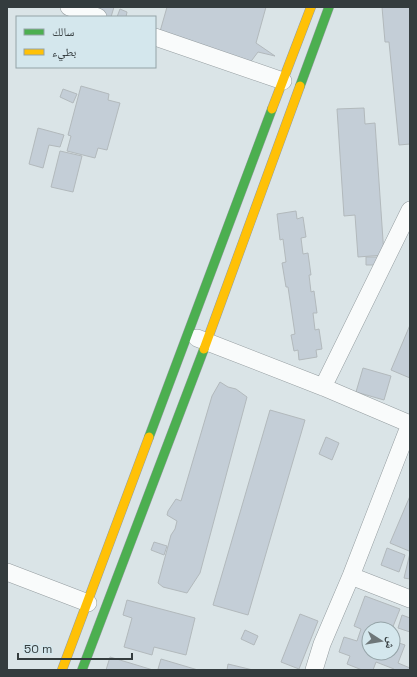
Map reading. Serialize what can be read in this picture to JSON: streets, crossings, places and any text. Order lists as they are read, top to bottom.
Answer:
{
  "legend": ["سالك", "بطيء"],
  "scale_bar": "50 m",
  "north": "right"
}
